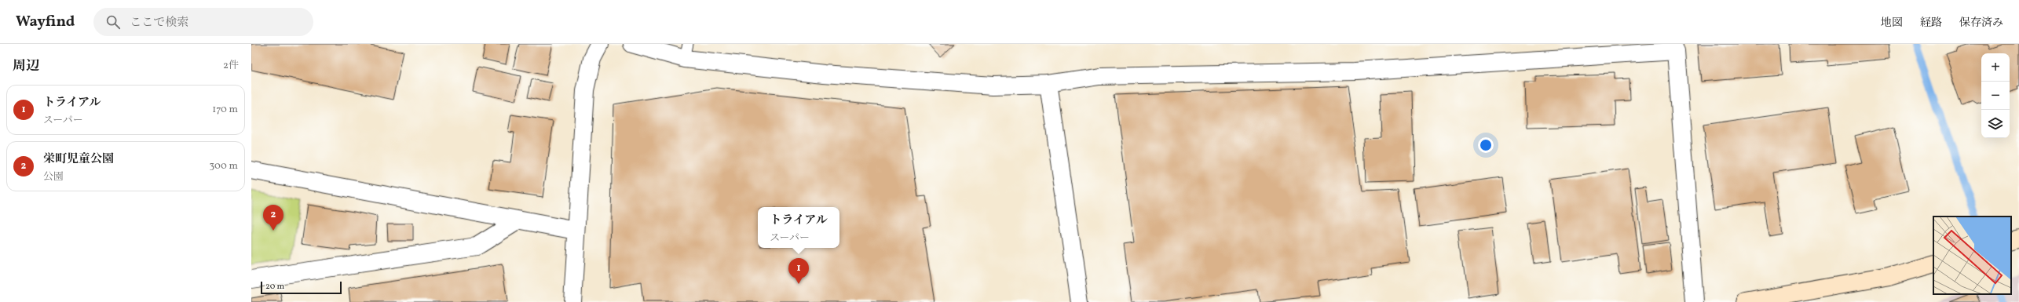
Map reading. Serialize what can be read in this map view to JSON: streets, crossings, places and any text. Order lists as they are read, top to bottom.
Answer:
{
  "scale_bar": "20 m",
  "page": {
    "header": "Wayfind",
    "search": "ここで検索",
    "nav": ["地図", "経路", "保存済み"],
    "heading": ["周辺", "2件"],
    "map_buttons": ["+", "−"],
    "list": [
      {
        "mark": "1",
        "name": "トライアル",
        "note": "スーパー",
        "value": "170 m"
      },
      {
        "mark": "2",
        "name": "栄町児童公園",
        "note": "公園",
        "value": "300 m"
      }
    ],
    "pins": ["2", "1"],
    "popup": ["トライアル", "スーパー"],
    "scale": "20 m"
  }
}
